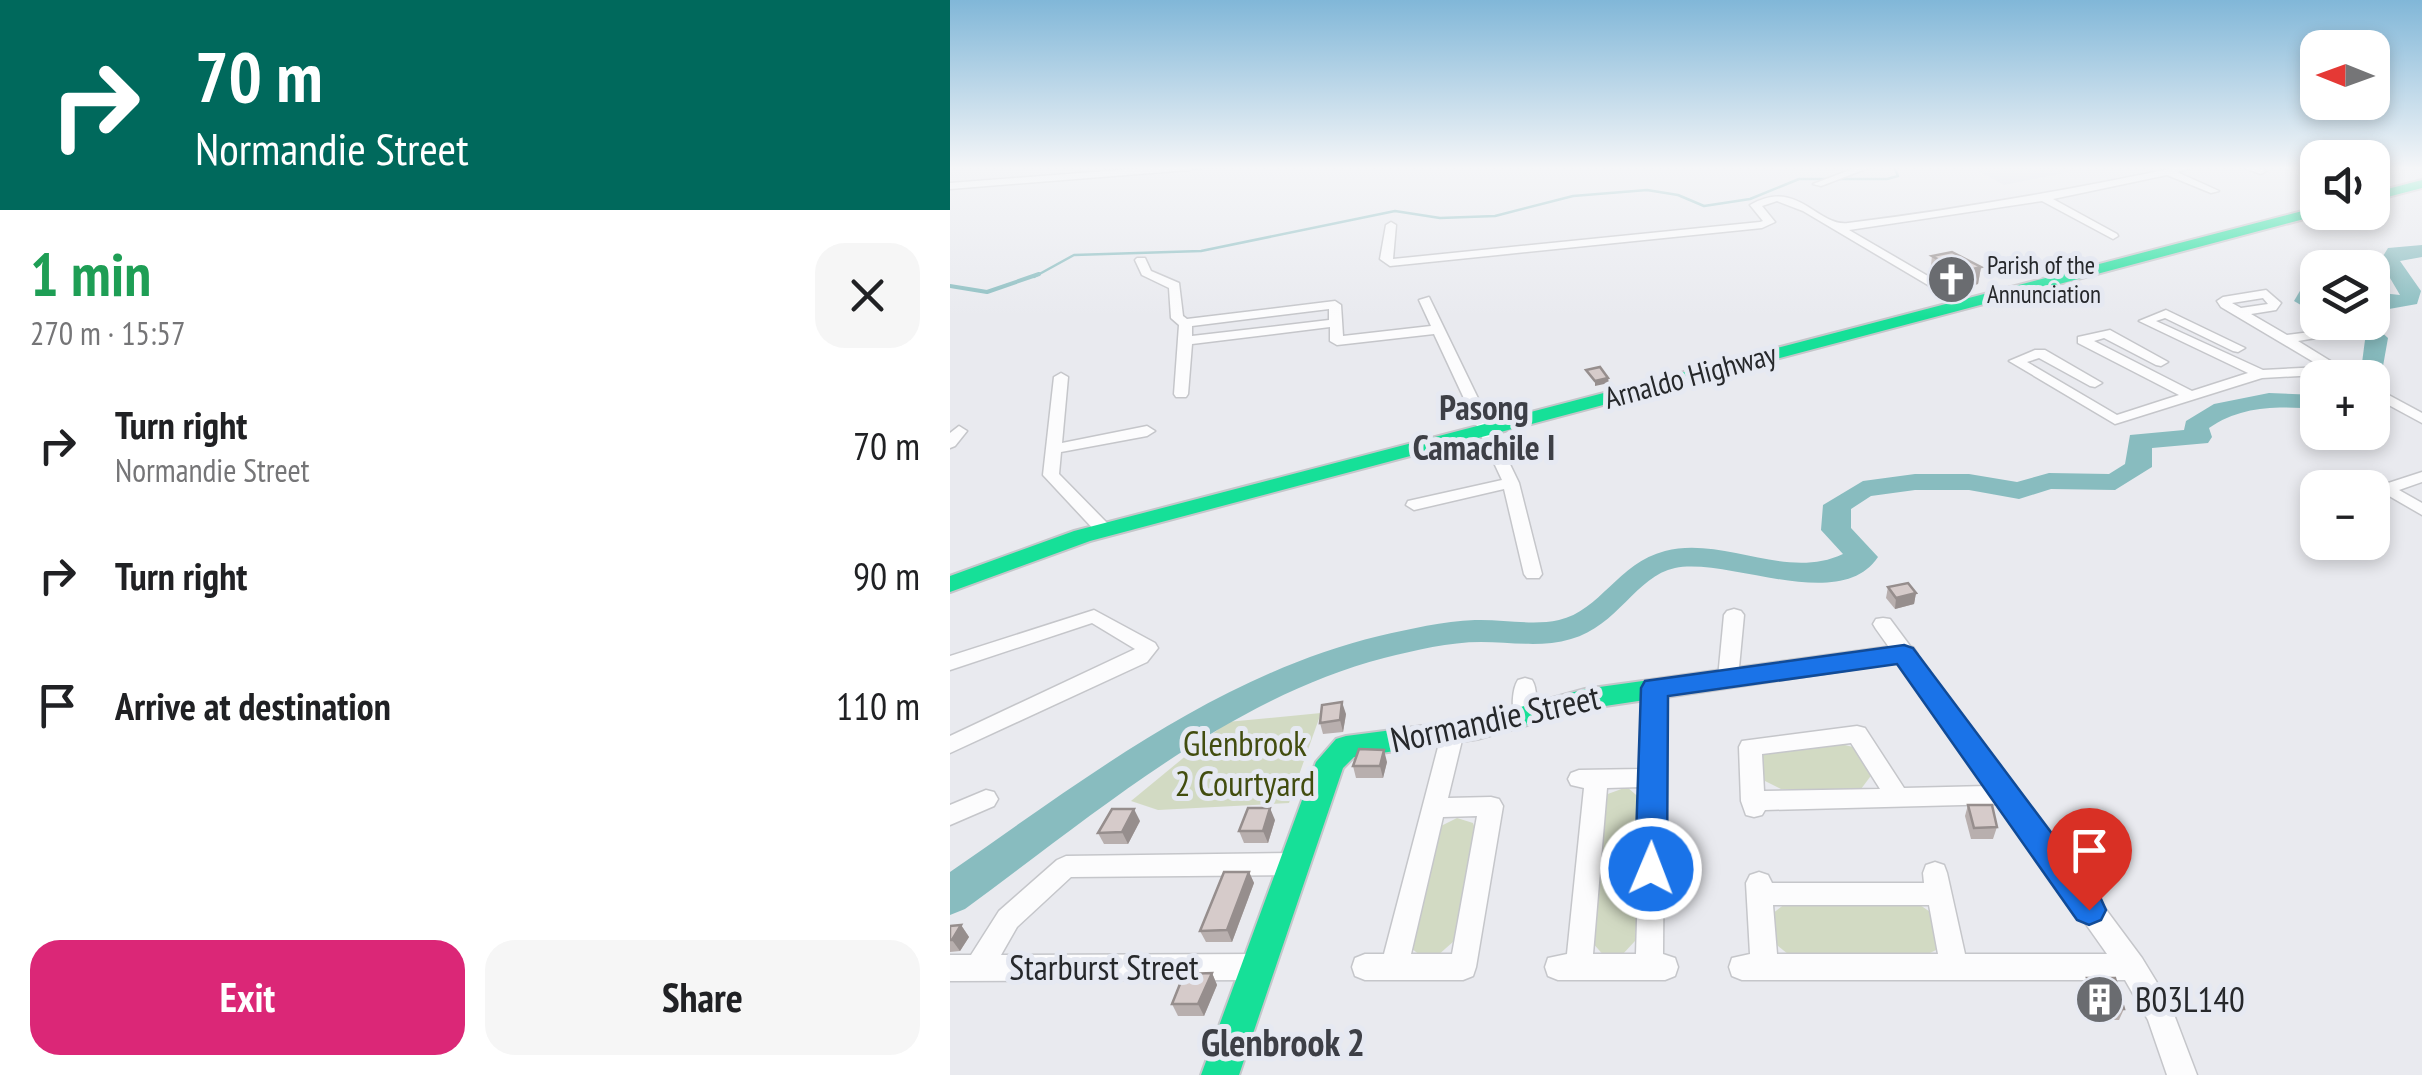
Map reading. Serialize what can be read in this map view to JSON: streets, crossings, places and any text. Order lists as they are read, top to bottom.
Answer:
{
  "streets": {
    "main road": ["Arnaldo Highway", "Normandie Street"],
    "street": ["Starburst Street"]
  },
  "districts": ["Pasong Camachile I", "Glenbrook 2"],
  "parks": ["Glenbrook 2 Courtyard"],
  "places": {
    "church": ["Parish of the Annunciation"],
    "building": ["B03L140"]
  },
  "north": "left",
  "page": {
    "turn": ["70 m", "Normandie Street"],
    "map_buttons": ["+", "−"],
    "heading": ["1 min", "270 m · 15:57"],
    "list": [
      {
        "name": "Turn right",
        "note": "Normandie Street",
        "value": "70 m"
      },
      {
        "name": "Turn right",
        "value": "90 m"
      },
      {
        "name": "Arrive at destination",
        "value": "110 m"
      }
    ],
    "buttons": ["Exit", "Share"]
  }
}
